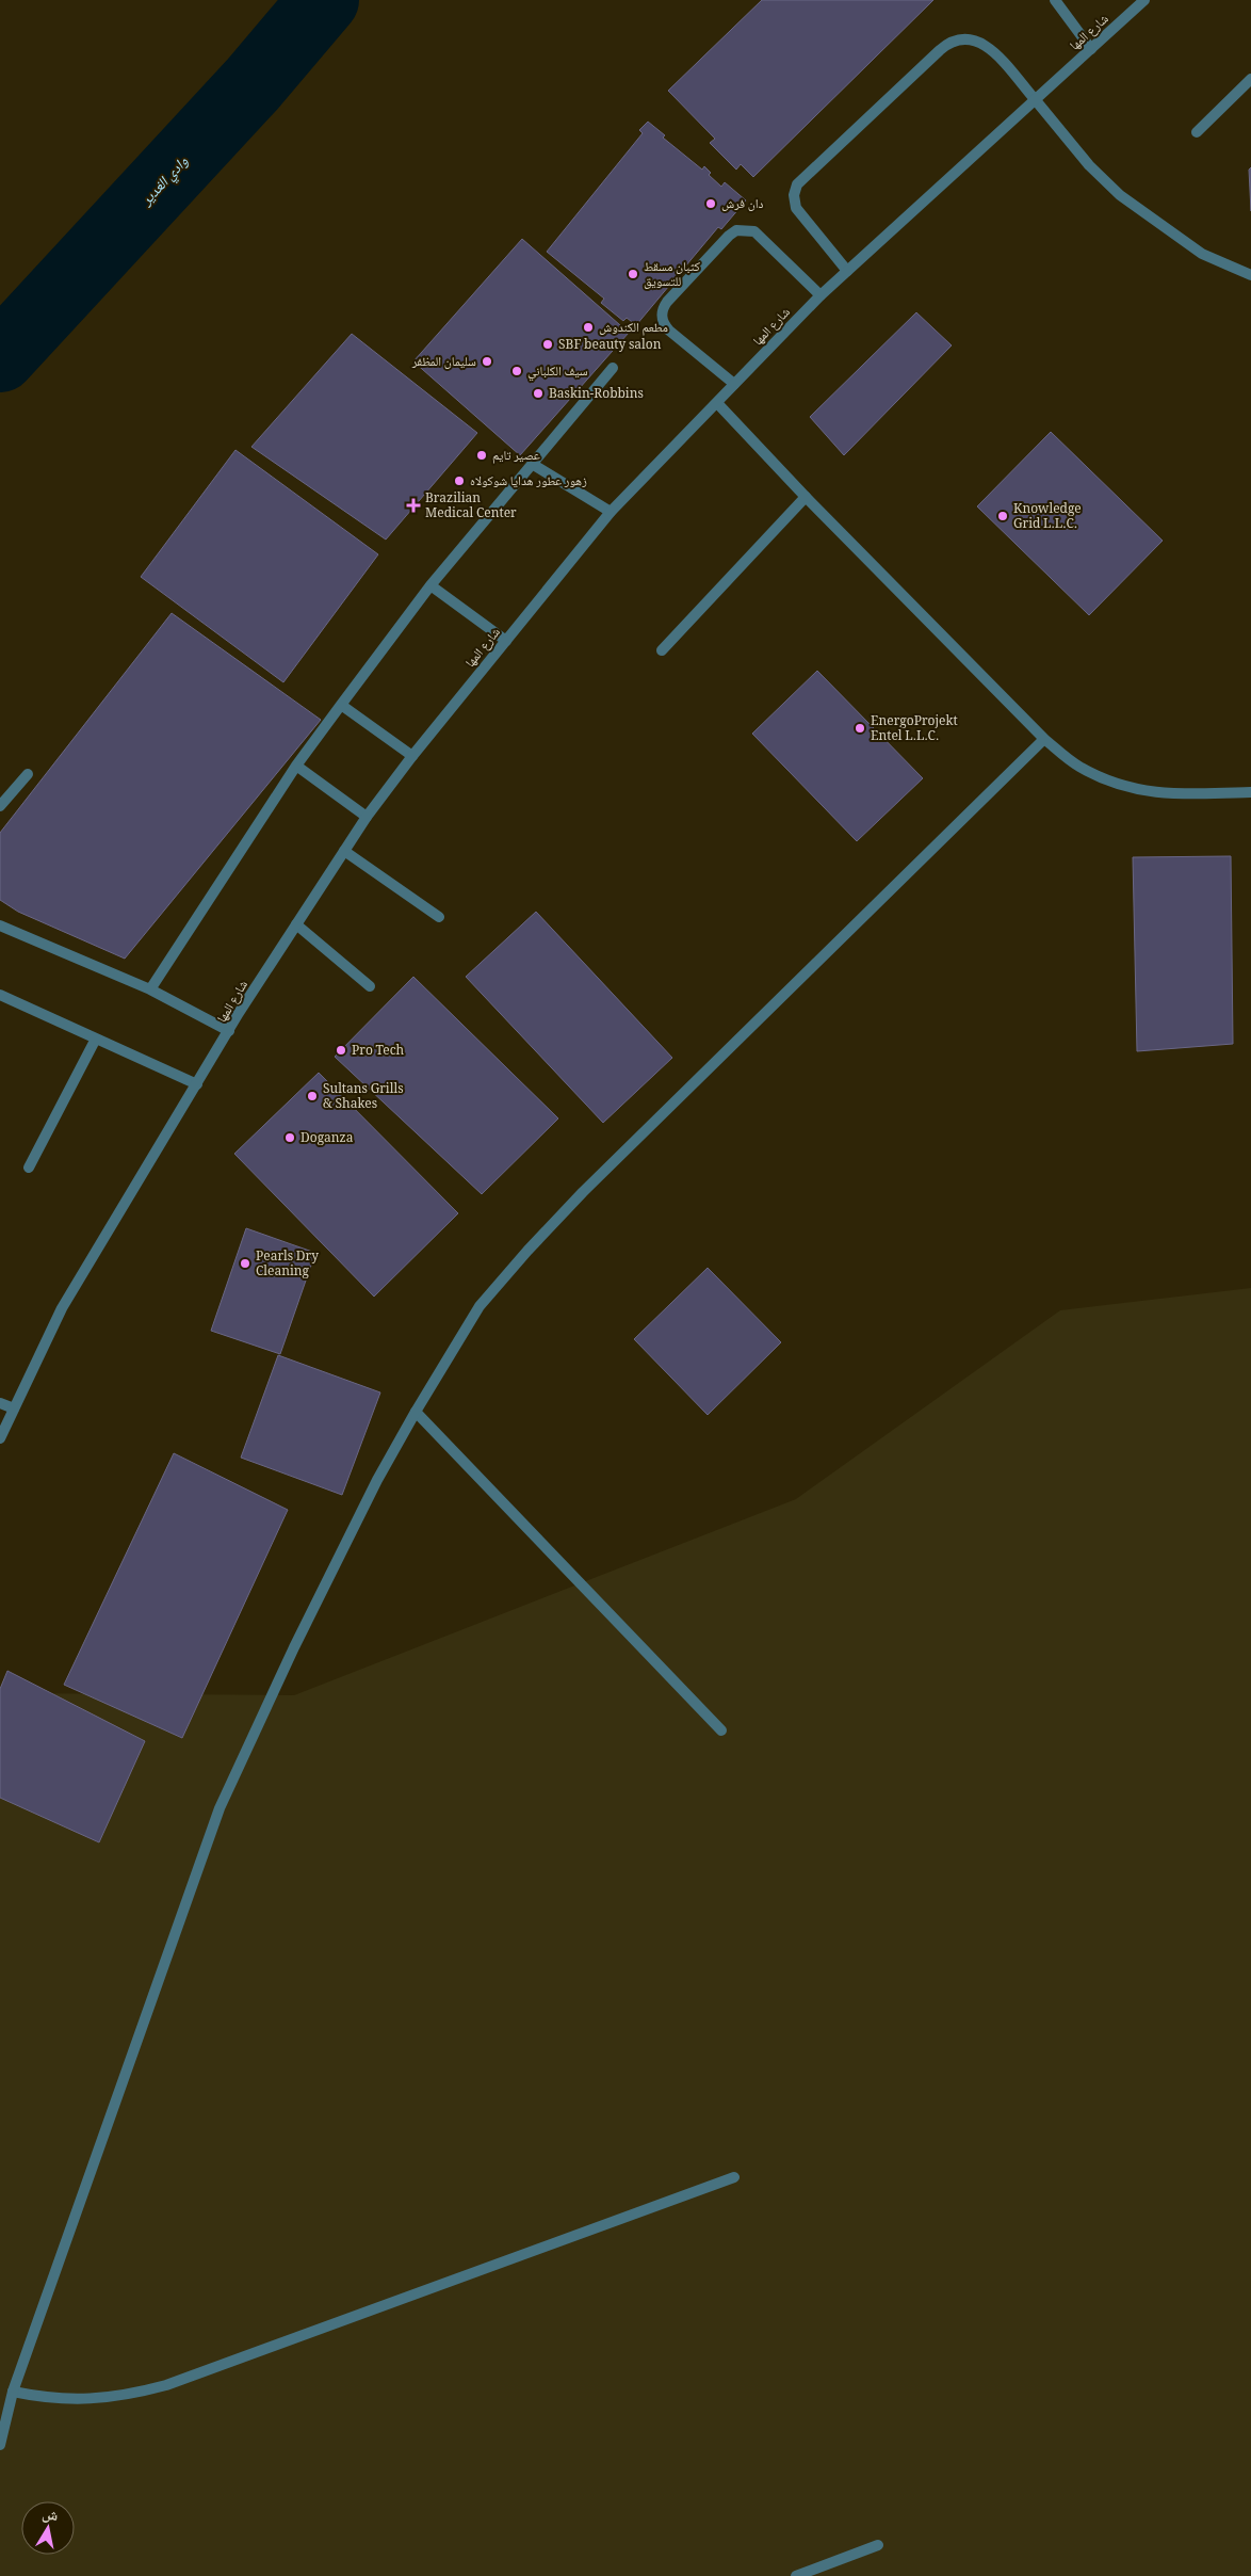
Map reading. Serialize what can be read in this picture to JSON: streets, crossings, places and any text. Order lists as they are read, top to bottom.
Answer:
{
  "streets": {
    "street": ["شارع المها"]
  },
  "water": ["وادي الغدير"],
  "places": {
    "other": [
      "دان فرش",
      "كثبان مسقط للتسويق",
      "مطعم الكندوش",
      "SBF beauty salon",
      "سليمان المظفر",
      "سيف الكلباني",
      "Baskin-Robbins",
      "عصير تايم",
      "زهور عطور هدايا شوكولاه",
      "Knowledge Grid L.L.C.",
      "EnergoProjekt Entel L.L.C.",
      "Pro Tech",
      "Sultans Grills & Shakes",
      "Doganza",
      "Pearls Dry Cleaning"
    ],
    "health": ["Brazilian Medical Center"]
  },
  "north": "top"
}
